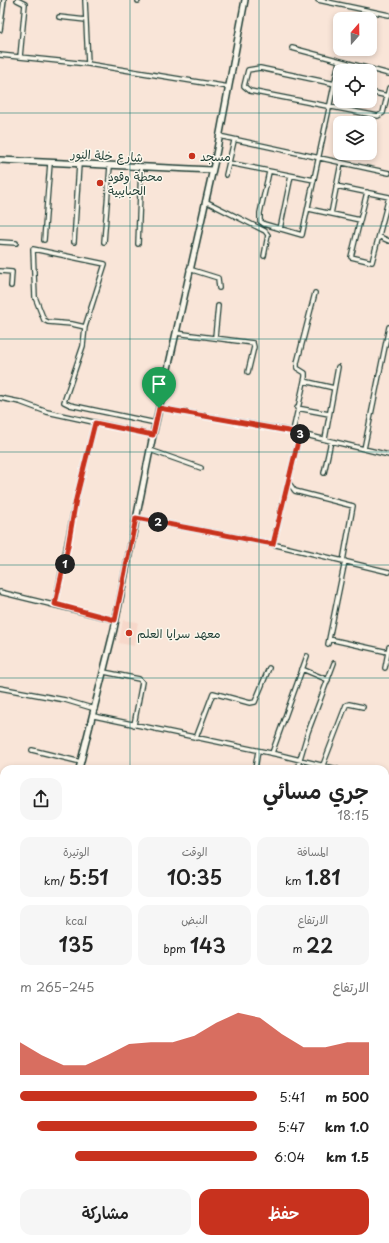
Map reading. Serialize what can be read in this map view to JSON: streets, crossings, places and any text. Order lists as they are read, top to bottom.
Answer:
{
  "streets": {
    "main road": ["شارع خلة النور"]
  },
  "places": ["مسجد", "محطة وقود الحبايبية", "معهد سرايا العلم"],
  "north": "top",
  "page": {
    "pins": ["3", "2", "1"],
    "heading": ["جري مسائي", "18:15"],
    "stats": [
      ["المسافة", "1.81 km"],
      ["الوقت", "10:35"],
      ["الوتيرة", "5:51 /km"],
      ["الارتفاع", "22 m"],
      ["النبض", "143 bpm"],
      ["kcal", "135"]
    ],
    "chart": ["الارتفاع", "245–265 m"],
    "list": [
      {
        "name": "500 m",
        "note": "5:41"
      },
      {
        "name": "1.0 km",
        "note": "5:47"
      },
      {
        "name": "1.5 km",
        "note": "6:04"
      }
    ],
    "buttons": ["حفظ", "مشاركة"]
  }
}
